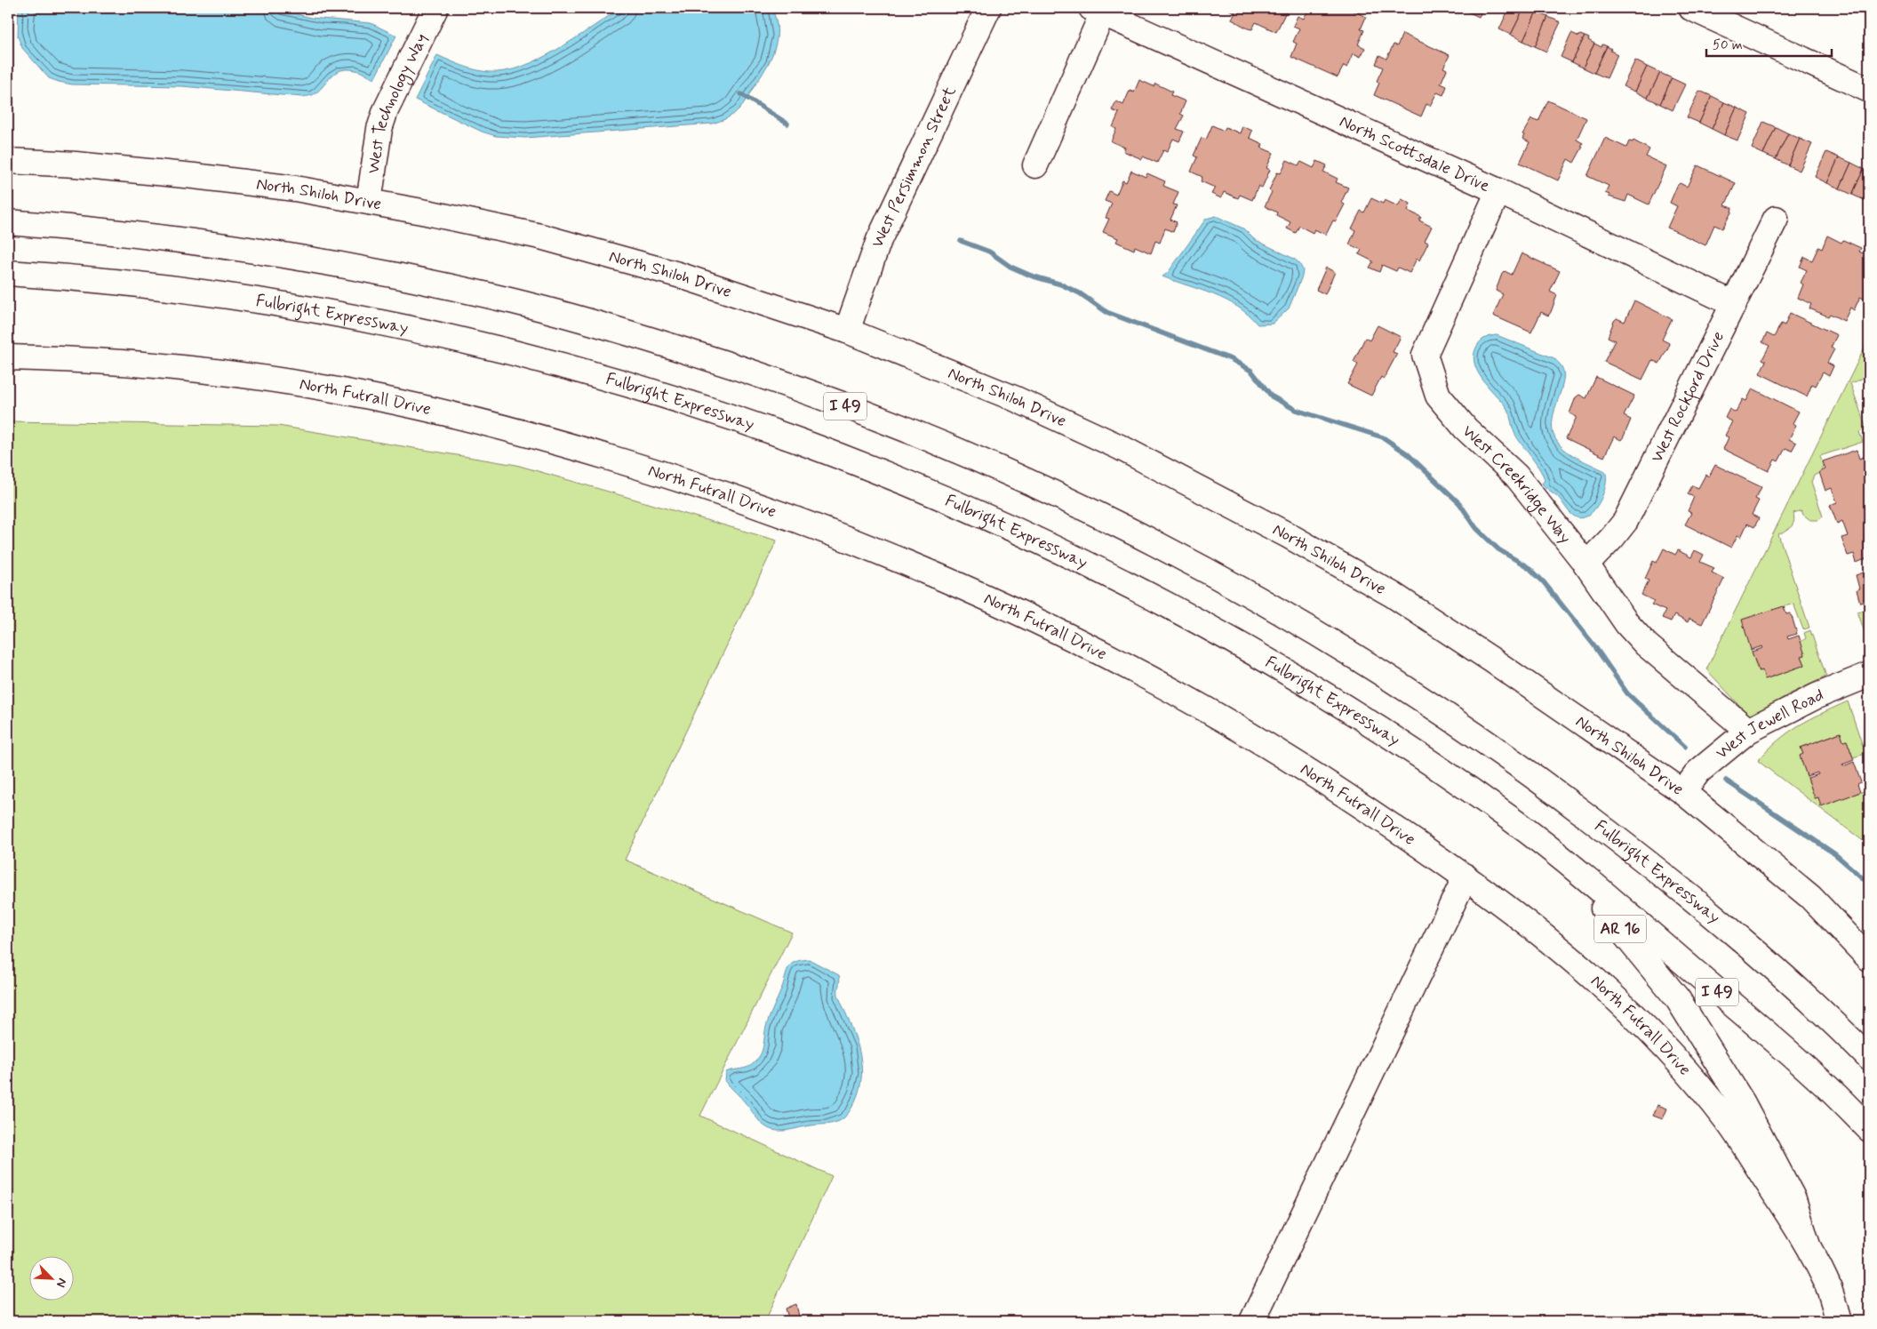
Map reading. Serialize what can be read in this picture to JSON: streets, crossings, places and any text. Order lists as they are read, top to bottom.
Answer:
{
  "streets": {
    "main road": [
      "West Technology Way",
      "North Scottsdale Drive",
      "West Persimmon Street",
      "North Shiloh Drive",
      "Fulbright Expressway",
      "West Rockford Drive",
      "North Futrall Drive",
      "I 49",
      "West Creekridge Way",
      "West Jewell Road",
      "AR 16"
    ]
  },
  "crossings": [
    ["West Technology Way", "North Shiloh Drive"],
    ["North Scottsdale Drive", "West Rockford Drive"],
    ["North Scottsdale Drive", "West Creekridge Way"],
    ["West Persimmon Street", "North Shiloh Drive"],
    ["North Shiloh Drive", "West Jewell Road"],
    ["Fulbright Expressway", "AR 16"],
    ["West Rockford Drive", "West Creekridge Way"],
    ["North Futrall Drive", "AR 16"],
    ["West Creekridge Way", "West Jewell Road"]
  ],
  "scale_bar": "50 m",
  "north": "bottom right"
}
